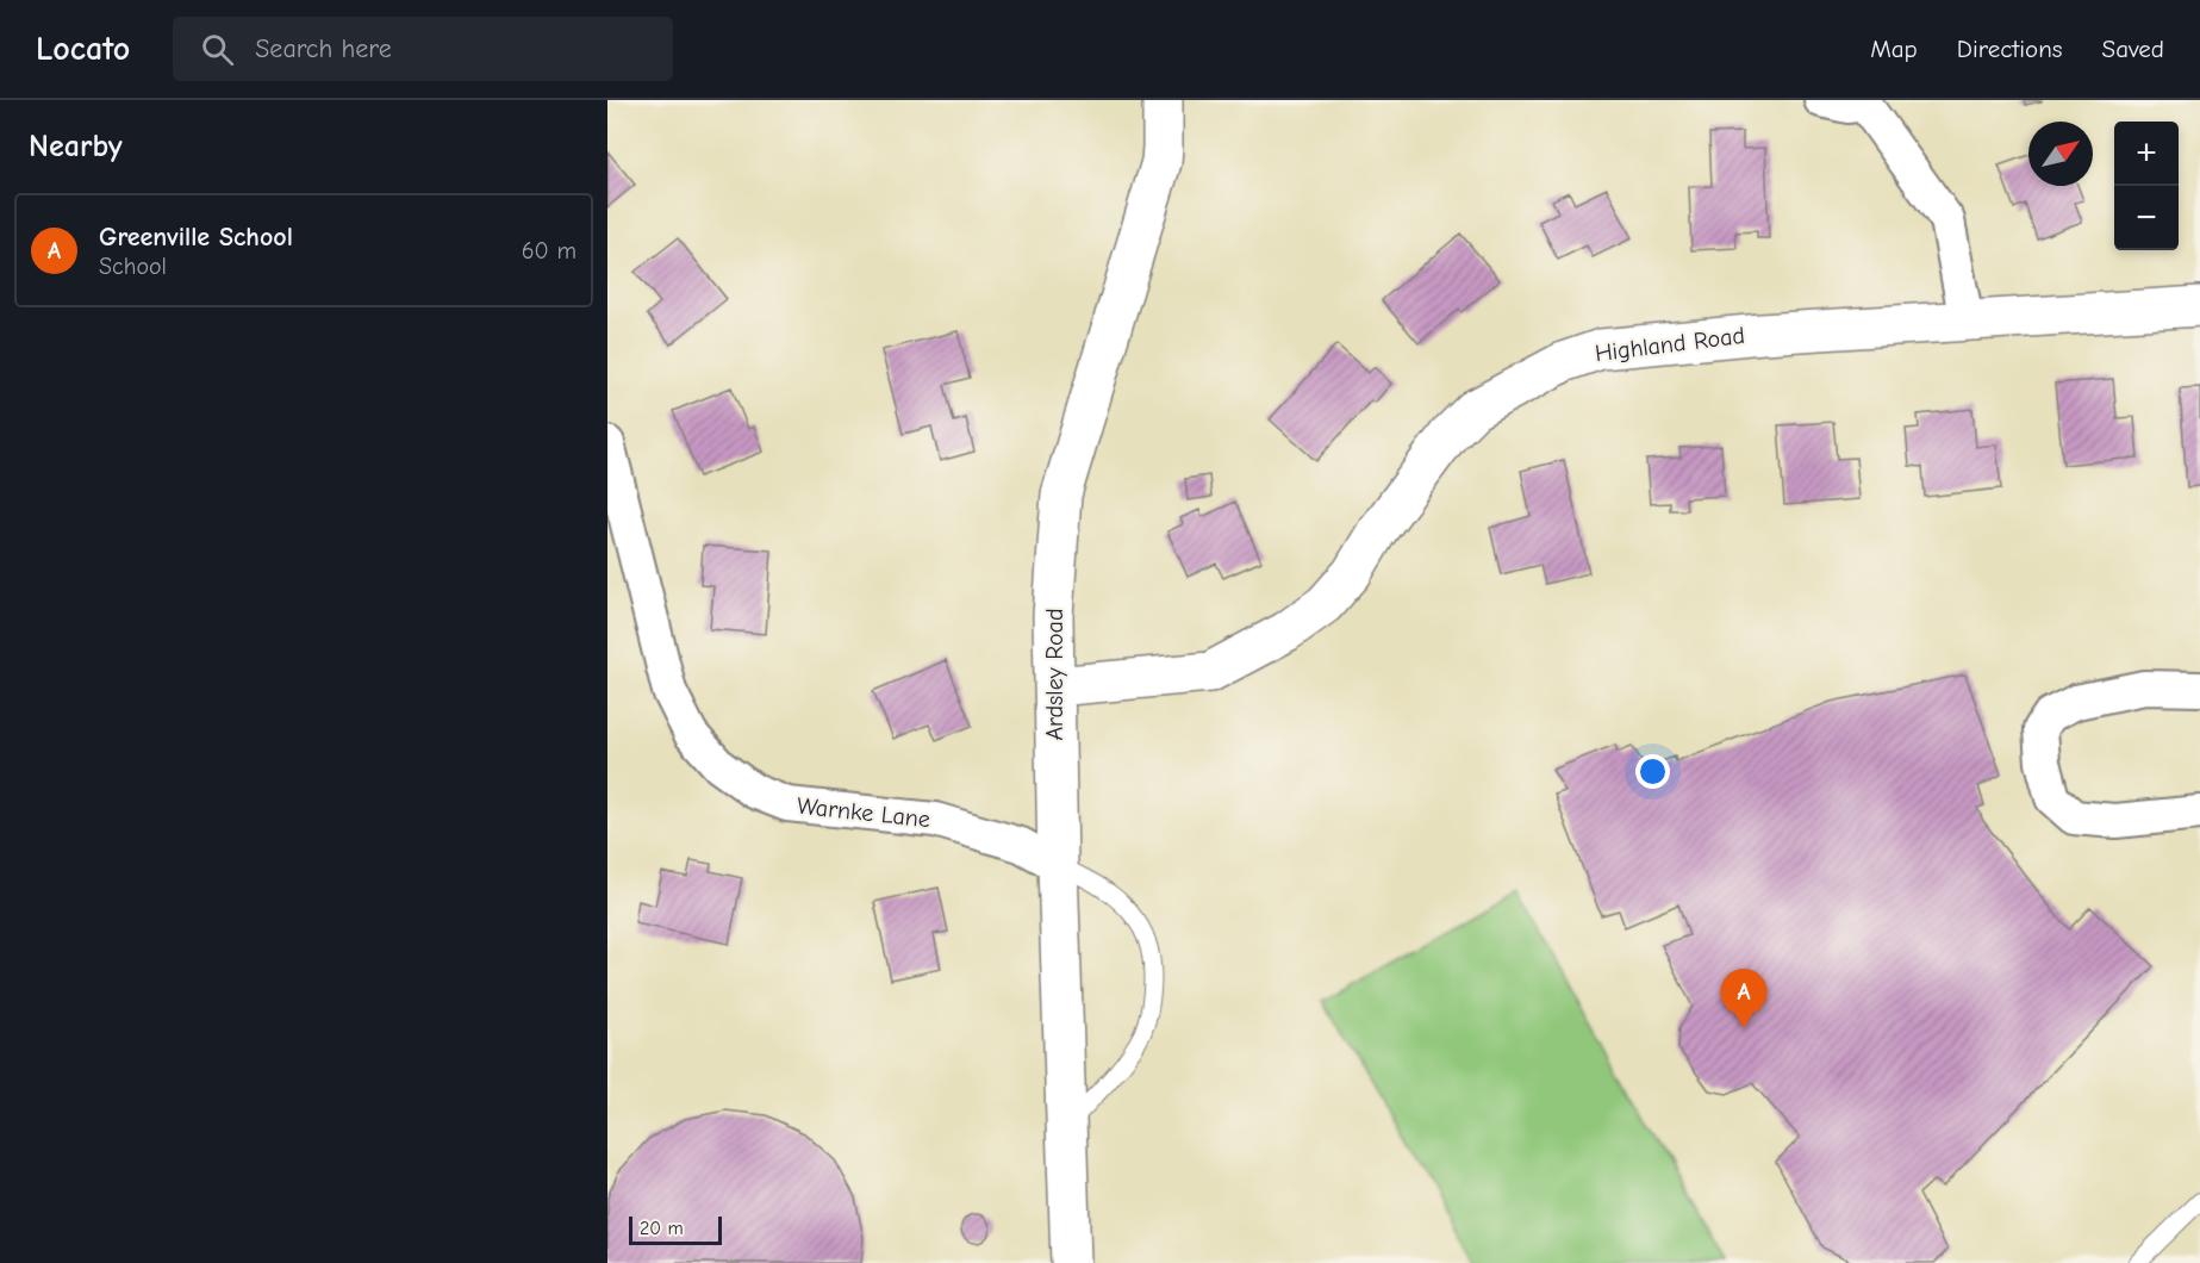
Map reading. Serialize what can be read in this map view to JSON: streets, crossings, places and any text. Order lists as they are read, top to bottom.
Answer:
{
  "streets": {
    "street": ["Highland Road", "Ardsley Road", "Warnke Lane"]
  },
  "crossings": [
    ["Highland Road", "Ardsley Road"],
    ["Ardsley Road", "Warnke Lane"]
  ],
  "scale_bar": "20 m",
  "north": "top right",
  "page": {
    "header": "Locato",
    "search": "Search here",
    "nav": ["Map", "Directions", "Saved"],
    "heading": "Nearby",
    "map_buttons": ["+", "−"],
    "list": [
      {
        "mark": "A",
        "name": "Greenville School",
        "note": "School",
        "value": "60 m"
      }
    ],
    "pins": "A",
    "scale": "20 m"
  }
}
